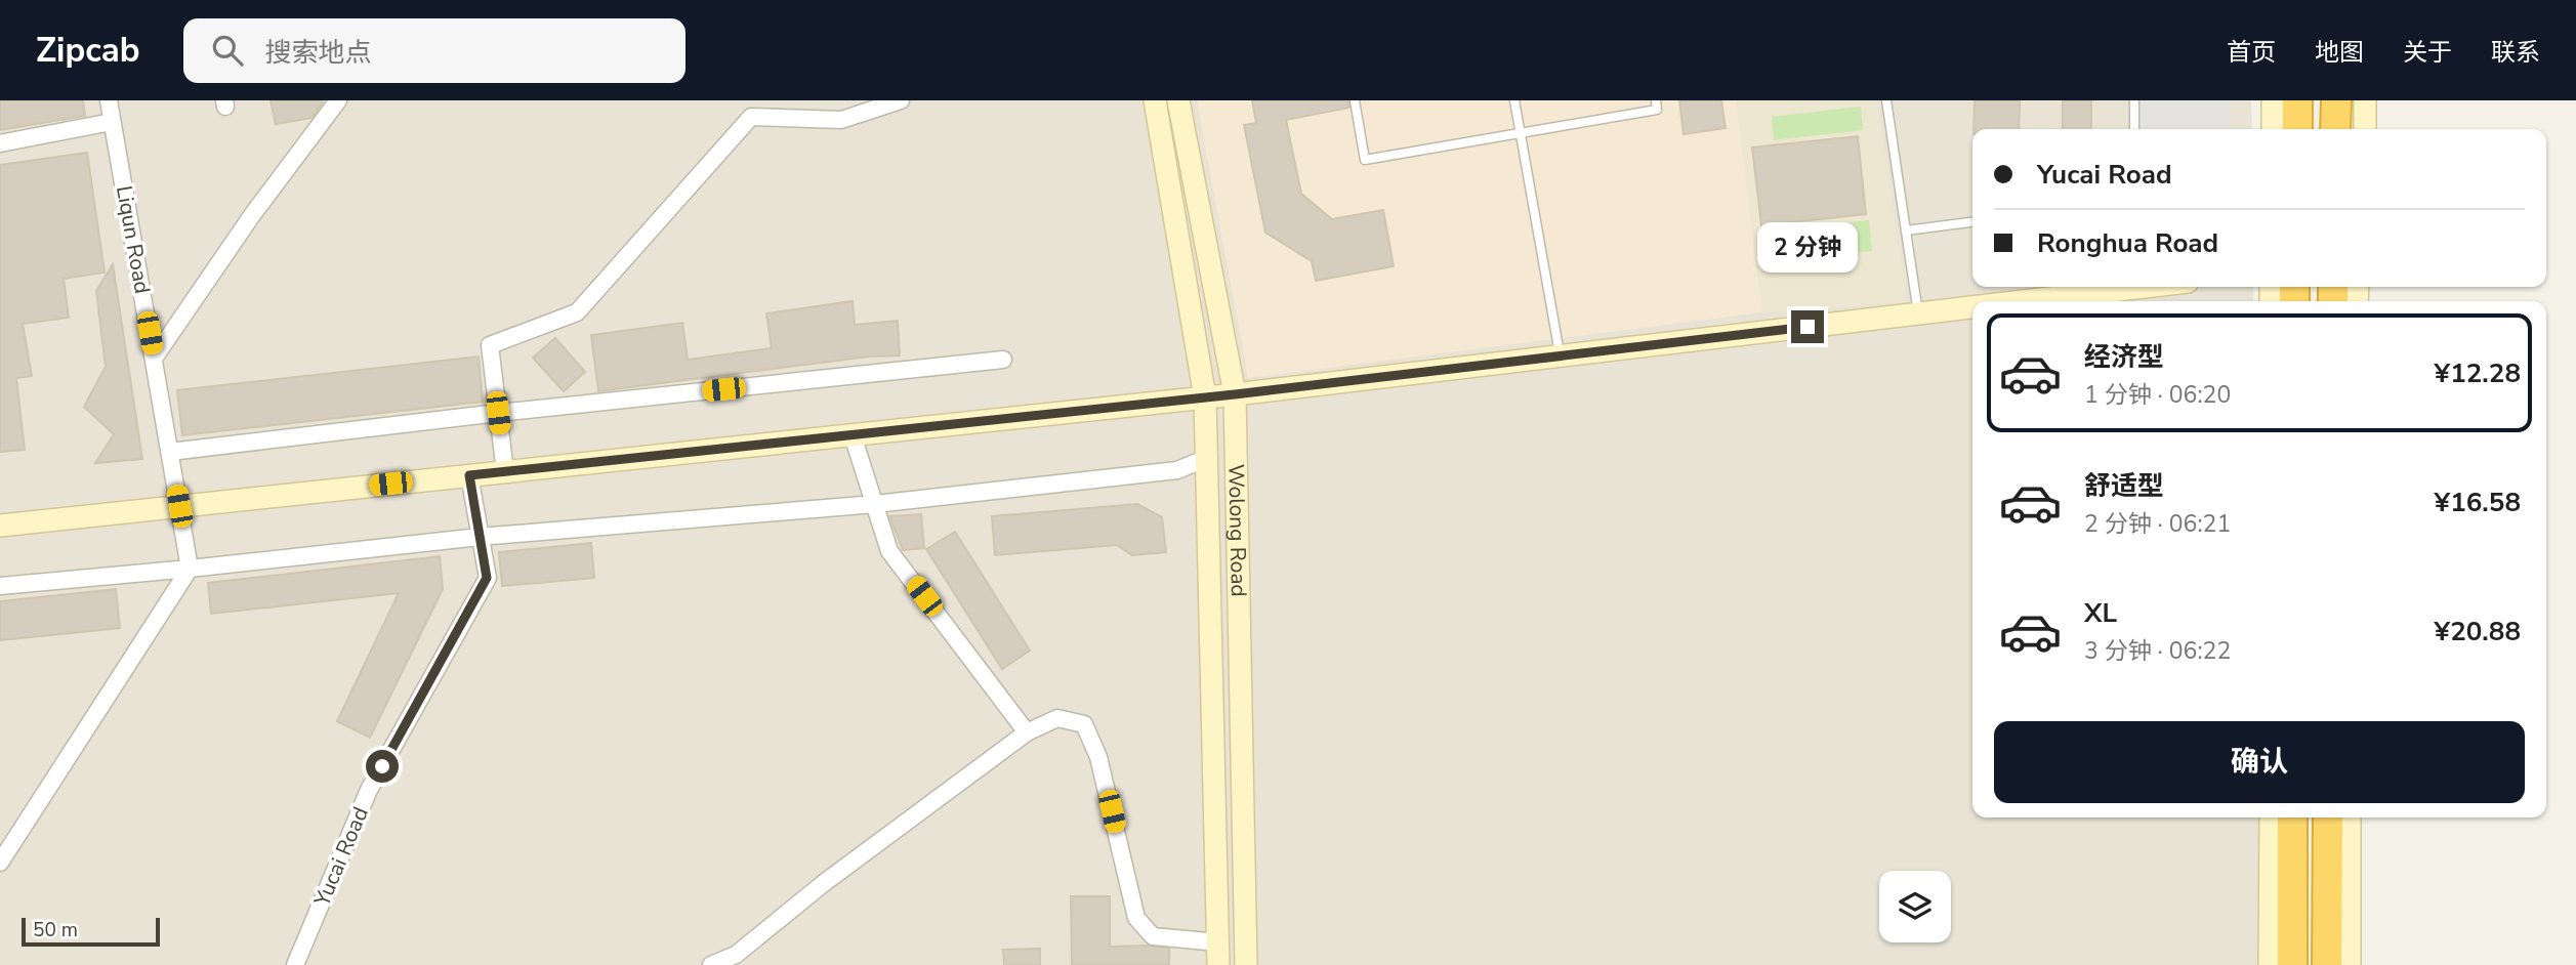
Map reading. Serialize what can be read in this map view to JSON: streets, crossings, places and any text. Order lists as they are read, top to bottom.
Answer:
{
  "streets": {
    "main road": ["Wolong Road"],
    "street": ["Liqun Road", "Yucai Road"]
  },
  "scale_bar": "50 m",
  "page": {
    "header": "Zipcab",
    "search": "搜索地点",
    "nav": [
      "首页",
      "地图",
      "关于",
      "联系"
    ],
    "banner": ["Yucai Road", "Ronghua Road"],
    "bubble": "2 分钟",
    "list": [
      {
        "name": "经济型",
        "note": "1 分钟 · 06:20",
        "value": "¥12.28"
      },
      {
        "name": "舒适型",
        "note": "2 分钟 · 06:21",
        "value": "¥16.58"
      },
      {
        "name": "XL",
        "note": "3 分钟 · 06:22",
        "value": "¥20.88"
      }
    ],
    "buttons": "确认",
    "scale": "50 m"
  }
}
